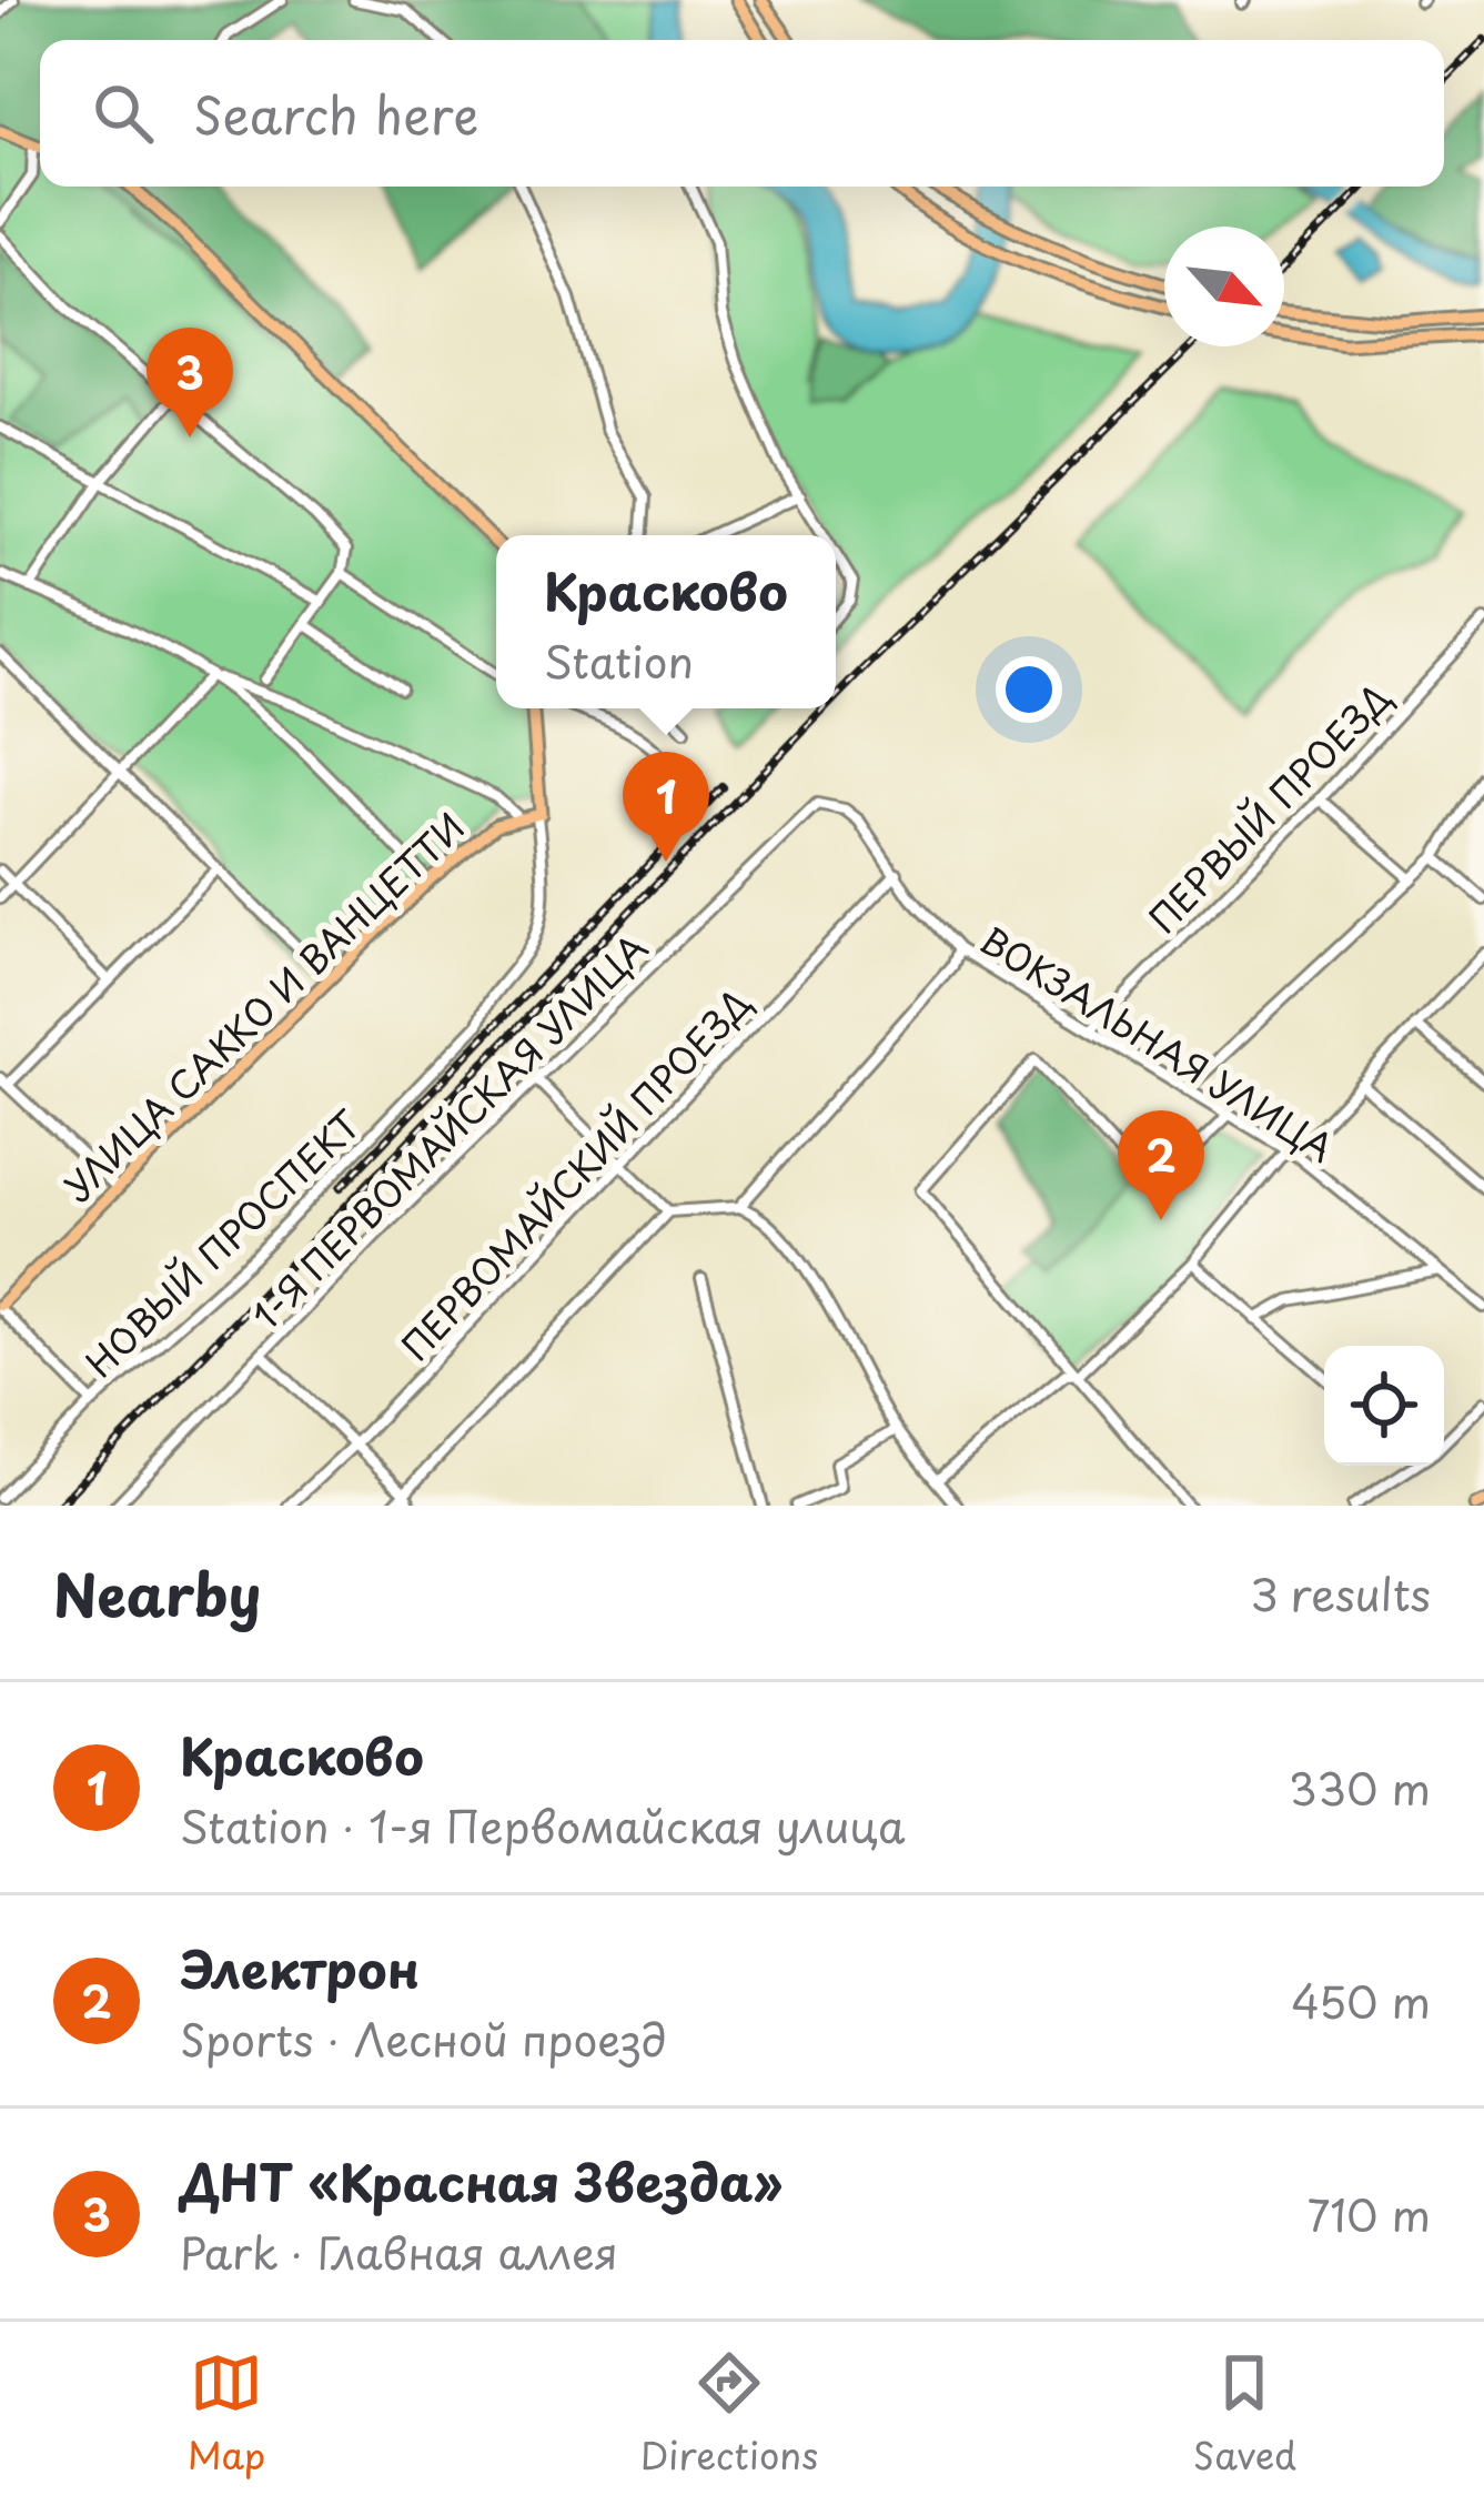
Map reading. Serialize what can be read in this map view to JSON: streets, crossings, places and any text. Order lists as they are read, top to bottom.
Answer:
{
  "streets": {
    "main road": ["УЛИЦА САККО И ВАНЦЕТТИ"],
    "street": [
      "ПЕРВЫЙ ПРОЕЗД",
      "ВОКЗАЛЬНАЯ УЛИЦА",
      "1-Я ПЕРВОМАЙСКАЯ УЛИЦА",
      "ПЕРВОМАЙСКИЙ ПРОЕЗД",
      "НОВЫЙ ПРОСПЕКТ"
    ]
  },
  "crossings": [
    ["ПЕРВЫЙ ПРОЕЗД", "ВОКЗАЛЬНАЯ УЛИЦА"],
    ["ВОКЗАЛЬНАЯ УЛИЦА", "1-Я ПЕРВОМАЙСКАЯ УЛИЦА"],
    ["ВОКЗАЛЬНАЯ УЛИЦА", "ПЕРВОМАЙСКИЙ ПРОЕЗД"]
  ],
  "north": "bottom right",
  "page": {
    "search": "Search here",
    "pins": ["3", "1", "2"],
    "popup": ["Красково", "Station"],
    "heading": ["Nearby", "3 results"],
    "list": [
      {
        "mark": "1",
        "name": "Красково",
        "note": "Station · 1-я Первомайская улица",
        "value": "330 m"
      },
      {
        "mark": "2",
        "name": "Электрон",
        "note": "Sports · Лесной проезд",
        "value": "450 m"
      },
      {
        "mark": "3",
        "name": "ДНТ «Красная Звезда»",
        "note": "Park · Главная аллея",
        "value": "710 m"
      }
    ],
    "nav": ["Map", "Directions", "Saved"]
  }
}
